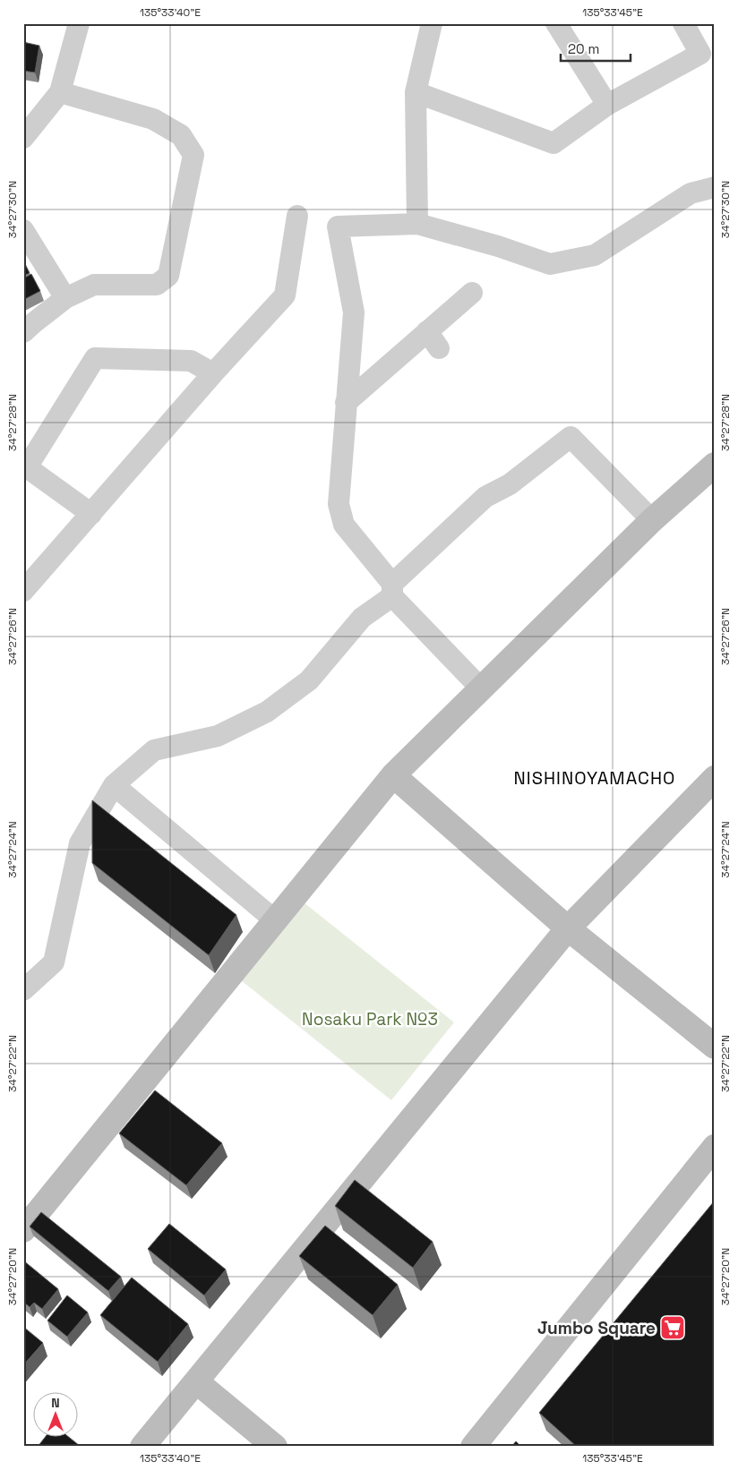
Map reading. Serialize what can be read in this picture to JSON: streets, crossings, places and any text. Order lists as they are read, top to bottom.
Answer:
{
  "districts": ["NISHINOYAMACHO"],
  "parks": ["Nosaku Park №3"],
  "places": {
    "supermarket": ["Jumbo Square"]
  },
  "scale_bar": "20 m",
  "north": "top",
  "coordinates": [
    "135°33'40\"E",
    "135°33'45\"E",
    "34°27'30\"N",
    "34°27'28\"N",
    "34°27'26\"N",
    "34°27'24\"N",
    "34°27'22\"N",
    "34°27'20\"N"
  ]
}
